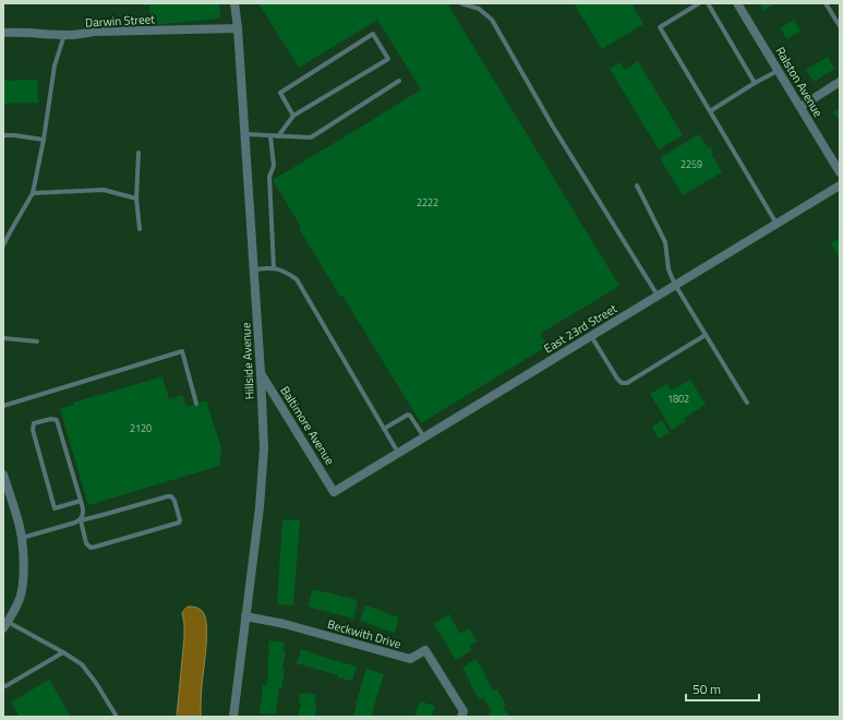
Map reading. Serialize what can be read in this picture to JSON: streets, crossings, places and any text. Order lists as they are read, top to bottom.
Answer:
{
  "streets": {
    "street": [
      "Darwin Street",
      "Ralston Avenue",
      "East 23rd Street",
      "Hillside Avenue",
      "Baltimore Avenue",
      "Beckwith Drive"
    ]
  },
  "crossings": [
    ["Darwin Street", "Hillside Avenue"],
    ["East 23rd Street", "Baltimore Avenue"],
    ["Hillside Avenue", "Baltimore Avenue"],
    ["Hillside Avenue", "Beckwith Drive"]
  ],
  "house_numbers": [
    "2259",
    "2222",
    "1802",
    "2120"
  ],
  "scale_bar": "50 m"
}
